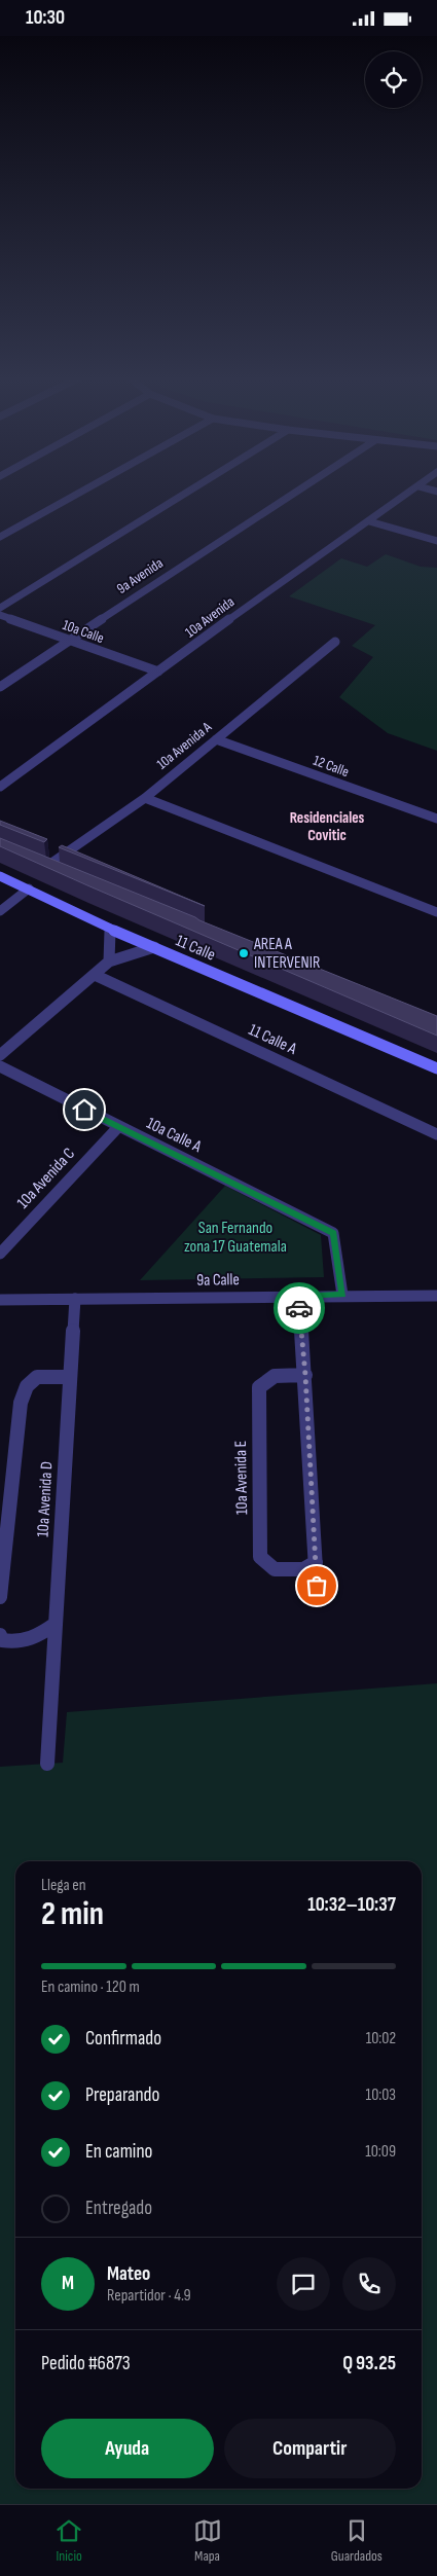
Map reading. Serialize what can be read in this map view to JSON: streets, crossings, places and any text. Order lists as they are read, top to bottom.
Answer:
{
  "streets": {
    "street": [
      "9a Avenida",
      "10a Avenida",
      "10a Calle",
      "10a Avenida A",
      "12 Calle",
      "11 Calle",
      "11 Calle A",
      "10a Calle A",
      "10a Avenida C",
      "9a Calle",
      "10a Avenida E",
      "10a Avenida D"
    ]
  },
  "crossings": [
    ["9a Avenida", "10a Calle"],
    ["10a Avenida", "10a Calle"],
    ["10a Avenida A", "12 Calle"],
    ["10a Calle A", "10a Avenida C"],
    ["10a Calle A", "9a Calle"],
    ["9a Calle", "10a Avenida D"]
  ],
  "districts": ["Residenciales Covitic"],
  "parks": ["San Fernando zona 17 Guatemala"],
  "places": ["AREA A INTERVENIR"],
  "page": {
    "status": "10:30",
    "heading": ["2 min", "Llega en", "10:32–10:37"],
    "panel": [
      "Mateo",
      "Repartidor · 4.9",
      "Pedido #6873",
      "Q 93.25"
    ],
    "bar": "En camino · 120 m",
    "list": [
      ["Confirmado", "10:02"],
      ["Preparando", "10:03"],
      ["En camino", "10:09"],
      "Entregado"
    ],
    "round": "M",
    "buttons": ["Ayuda", "Compartir"],
    "tabs": ["Inicio", "Mapa", "Guardados"]
  }
}
